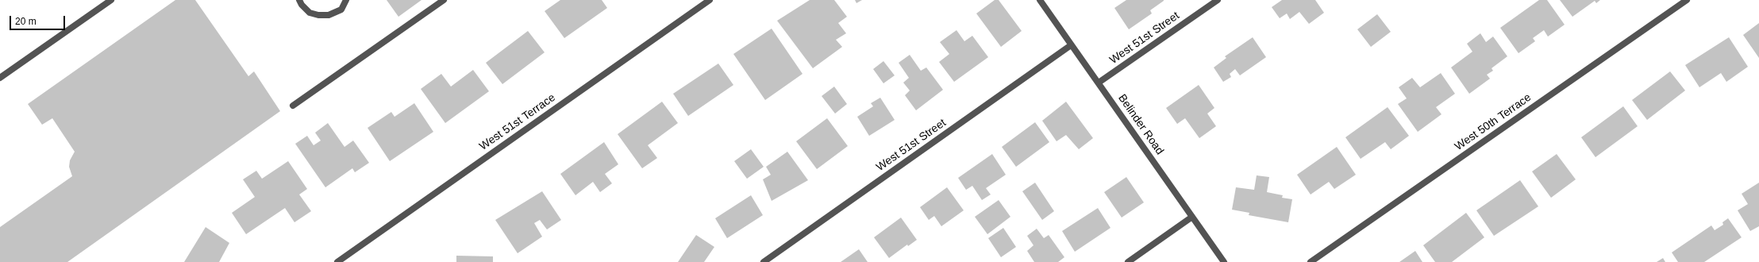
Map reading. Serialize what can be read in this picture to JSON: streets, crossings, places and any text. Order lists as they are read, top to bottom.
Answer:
{
  "streets": {
    "street": [
      "West 51st Street",
      "West 51st Terrace",
      "West 50th Terrace",
      "Belinder Road"
    ]
  },
  "crossings": [
    ["West 51st Street", "Belinder Road"]
  ],
  "scale_bar": "20 m"
}
